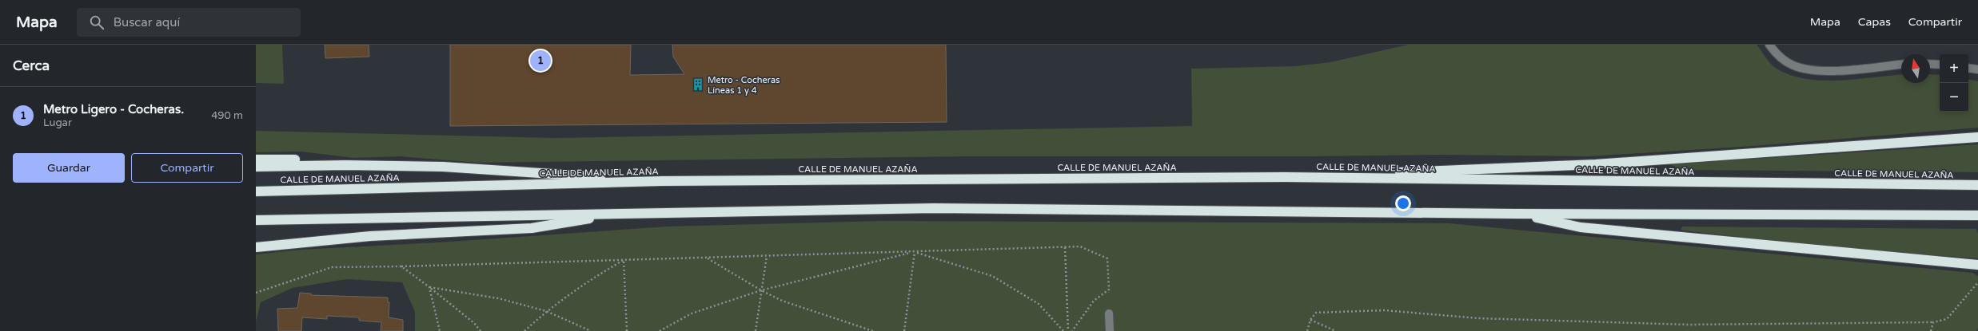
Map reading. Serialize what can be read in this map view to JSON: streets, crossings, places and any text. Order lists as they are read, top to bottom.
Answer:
{
  "streets": {
    "highway": ["CALLE DE MANUEL AZAÑA"]
  },
  "places": {
    "building": ["Metro - Cocheras Líneas 1 y 4"]
  },
  "north": "top",
  "page": {
    "header": "Mapa",
    "search": "Buscar aquí",
    "nav": ["Mapa", "Capas", "Compartir"],
    "heading": "Cerca",
    "pins": "1",
    "map_buttons": ["+", "−"],
    "list": [
      {
        "mark": "1",
        "name": "Metro Ligero - Cocheras.",
        "note": "Lugar",
        "value": "490 m"
      }
    ],
    "buttons": ["Guardar", "Compartir"]
  }
}
